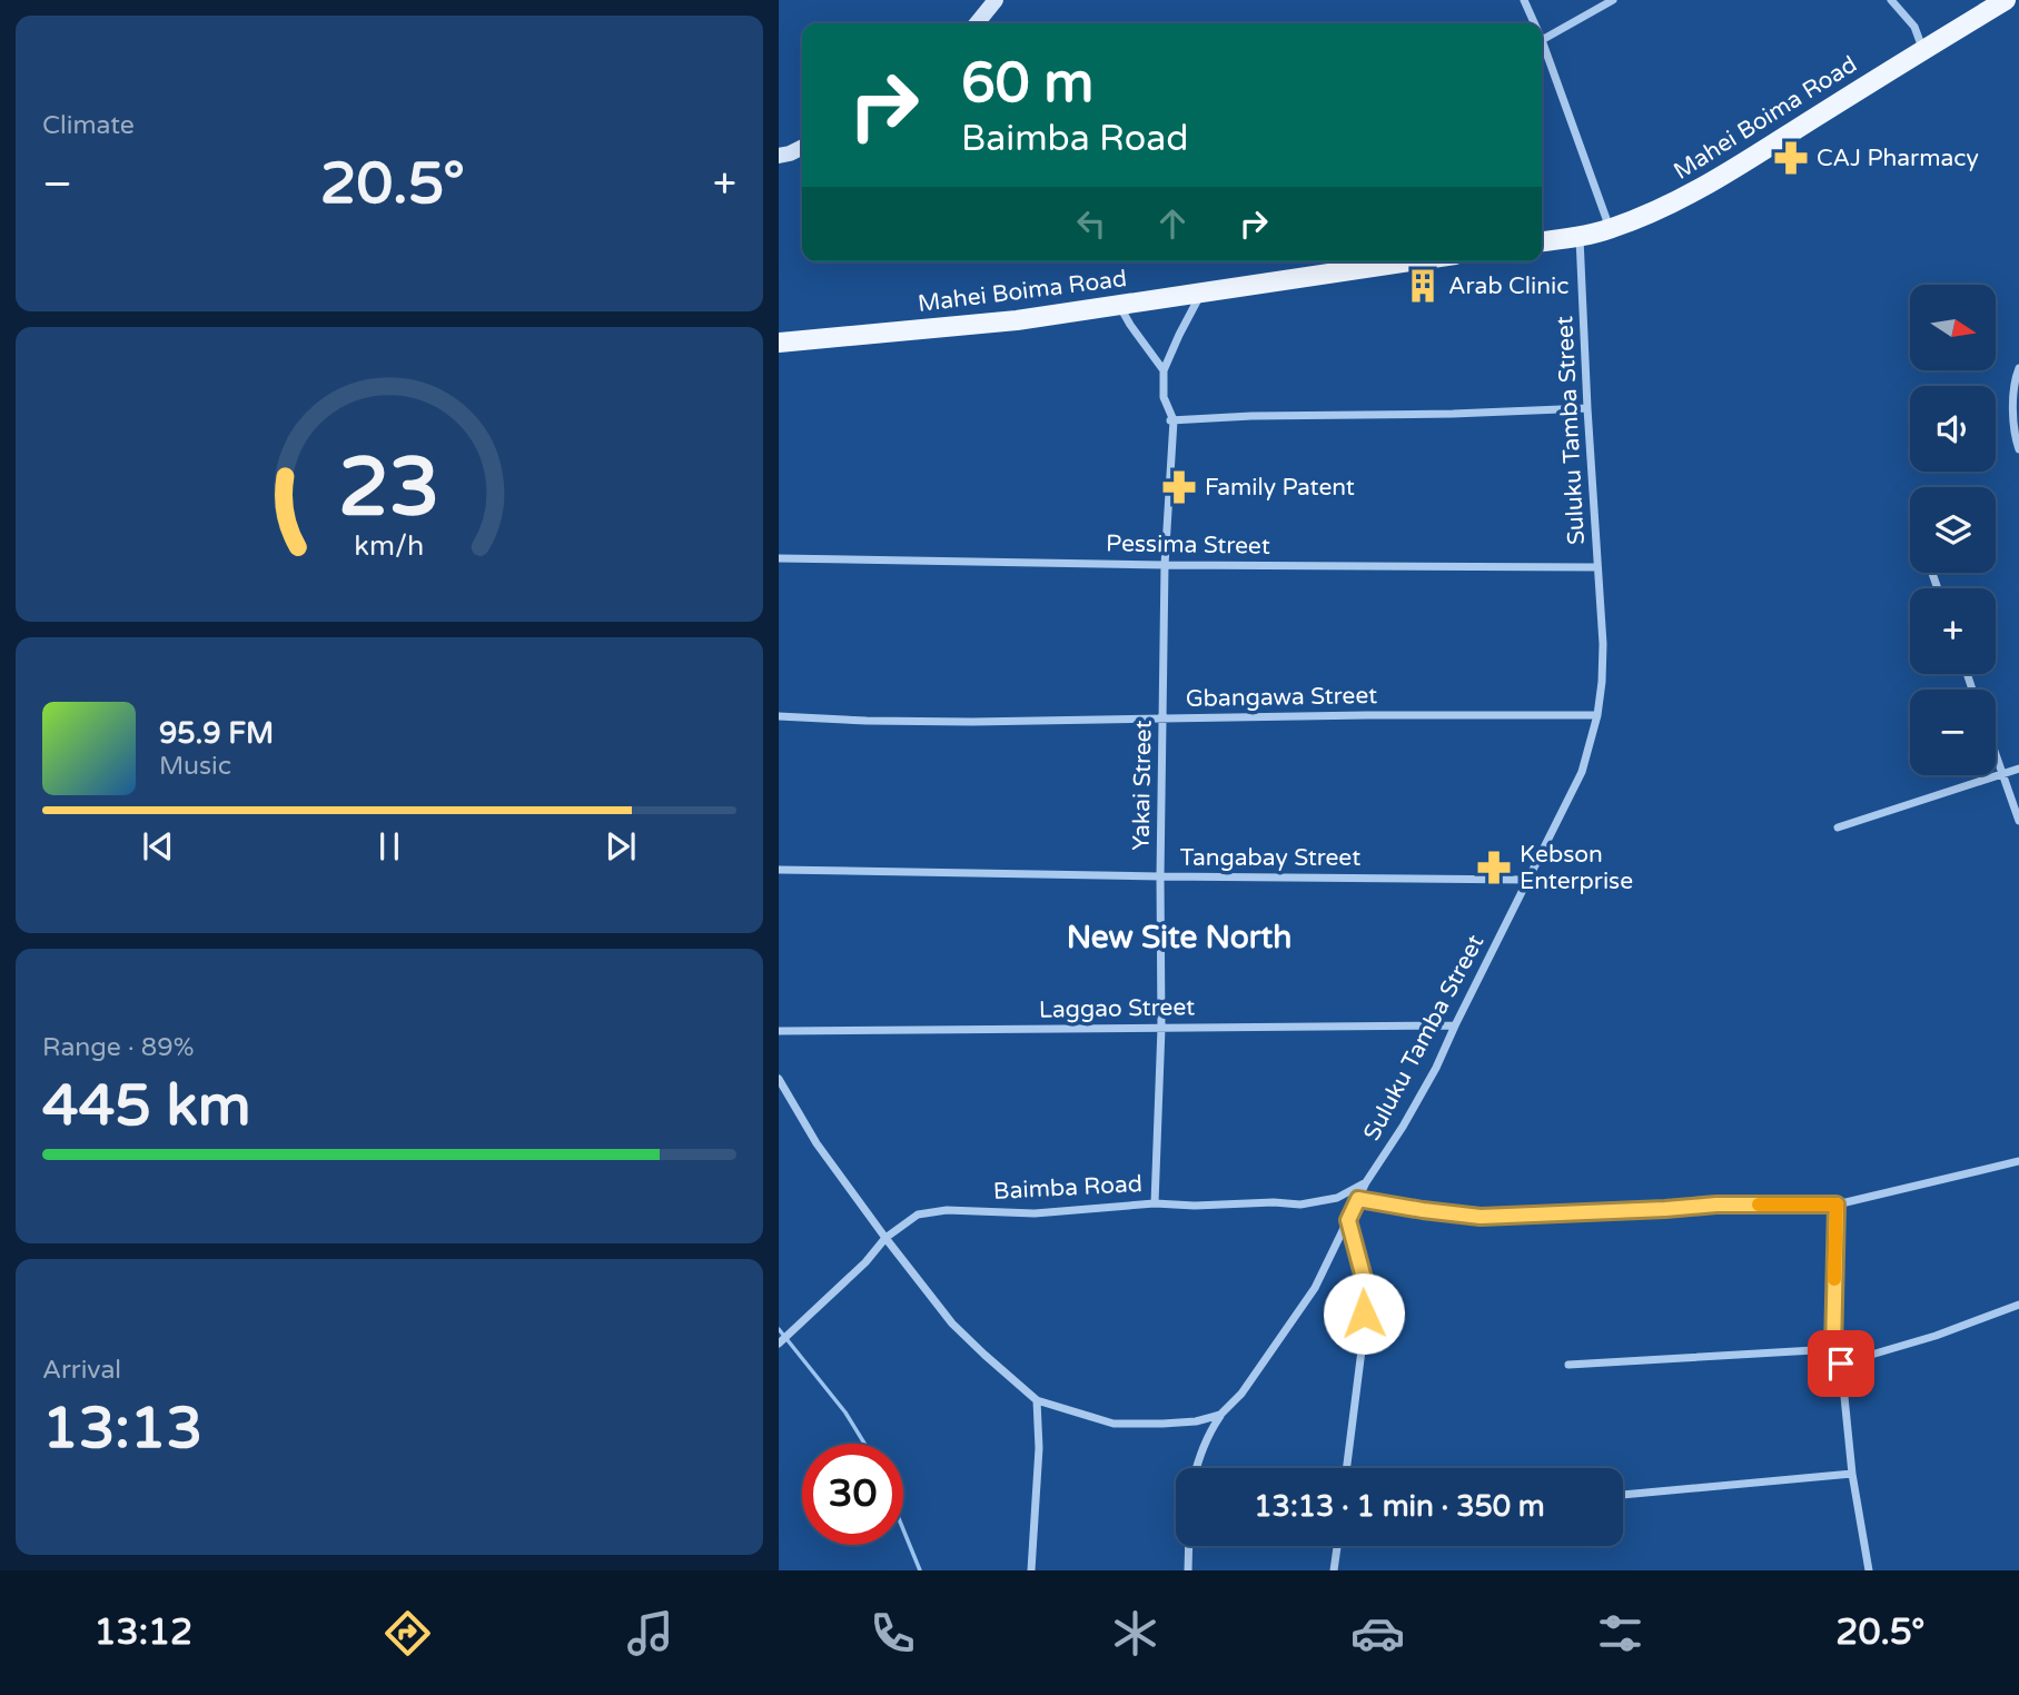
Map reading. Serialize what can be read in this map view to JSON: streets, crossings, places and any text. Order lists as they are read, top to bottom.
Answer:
{
  "streets": {
    "main road": ["Mahei Boima Road"],
    "street": [
      "Suluku Tamba Street",
      "Pessima Street",
      "Gbangawa Street",
      "Yakai Street",
      "Tangabay Street",
      "Laggao Street",
      "Baimba Road"
    ]
  },
  "crossings": [
    ["Mahei Boima Road", "Suluku Tamba Street"],
    ["Mahei Boima Road", "Yakai Street"],
    ["Suluku Tamba Street", "Pessima Street"],
    ["Suluku Tamba Street", "Gbangawa Street"],
    ["Suluku Tamba Street", "Tangabay Street"],
    ["Suluku Tamba Street", "Laggao Street"],
    ["Suluku Tamba Street", "Baimba Road"],
    ["Pessima Street", "Yakai Street"],
    ["Gbangawa Street", "Yakai Street"],
    ["Yakai Street", "Tangabay Street"],
    ["Yakai Street", "Laggao Street"],
    ["Yakai Street", "Baimba Road"]
  ],
  "districts": ["New Site North"],
  "places": {
    "pharmacy": ["CAJ Pharmacy", "Family Patent", "Kebson Enterprise"],
    "building": ["Arab Clinic"]
  },
  "north": "right",
  "page": {
    "tile": [
      "Climate",
      ["Range · 89%", "445 km"],
      ["Arrival", "13:13"]
    ],
    "turn": ["60 m", "Baimba Road"],
    "heat": ["−", "20.5°", "+"],
    "map_buttons": ["+", "−"],
    "song": ["95.9 FM", "Music"],
    "limit": "30",
    "trip": "13:13 · 1 min · 350 m",
    "tabs": ["13:12", "20.5°"],
    "gauge": ["23", "km/h"]
  }
}
